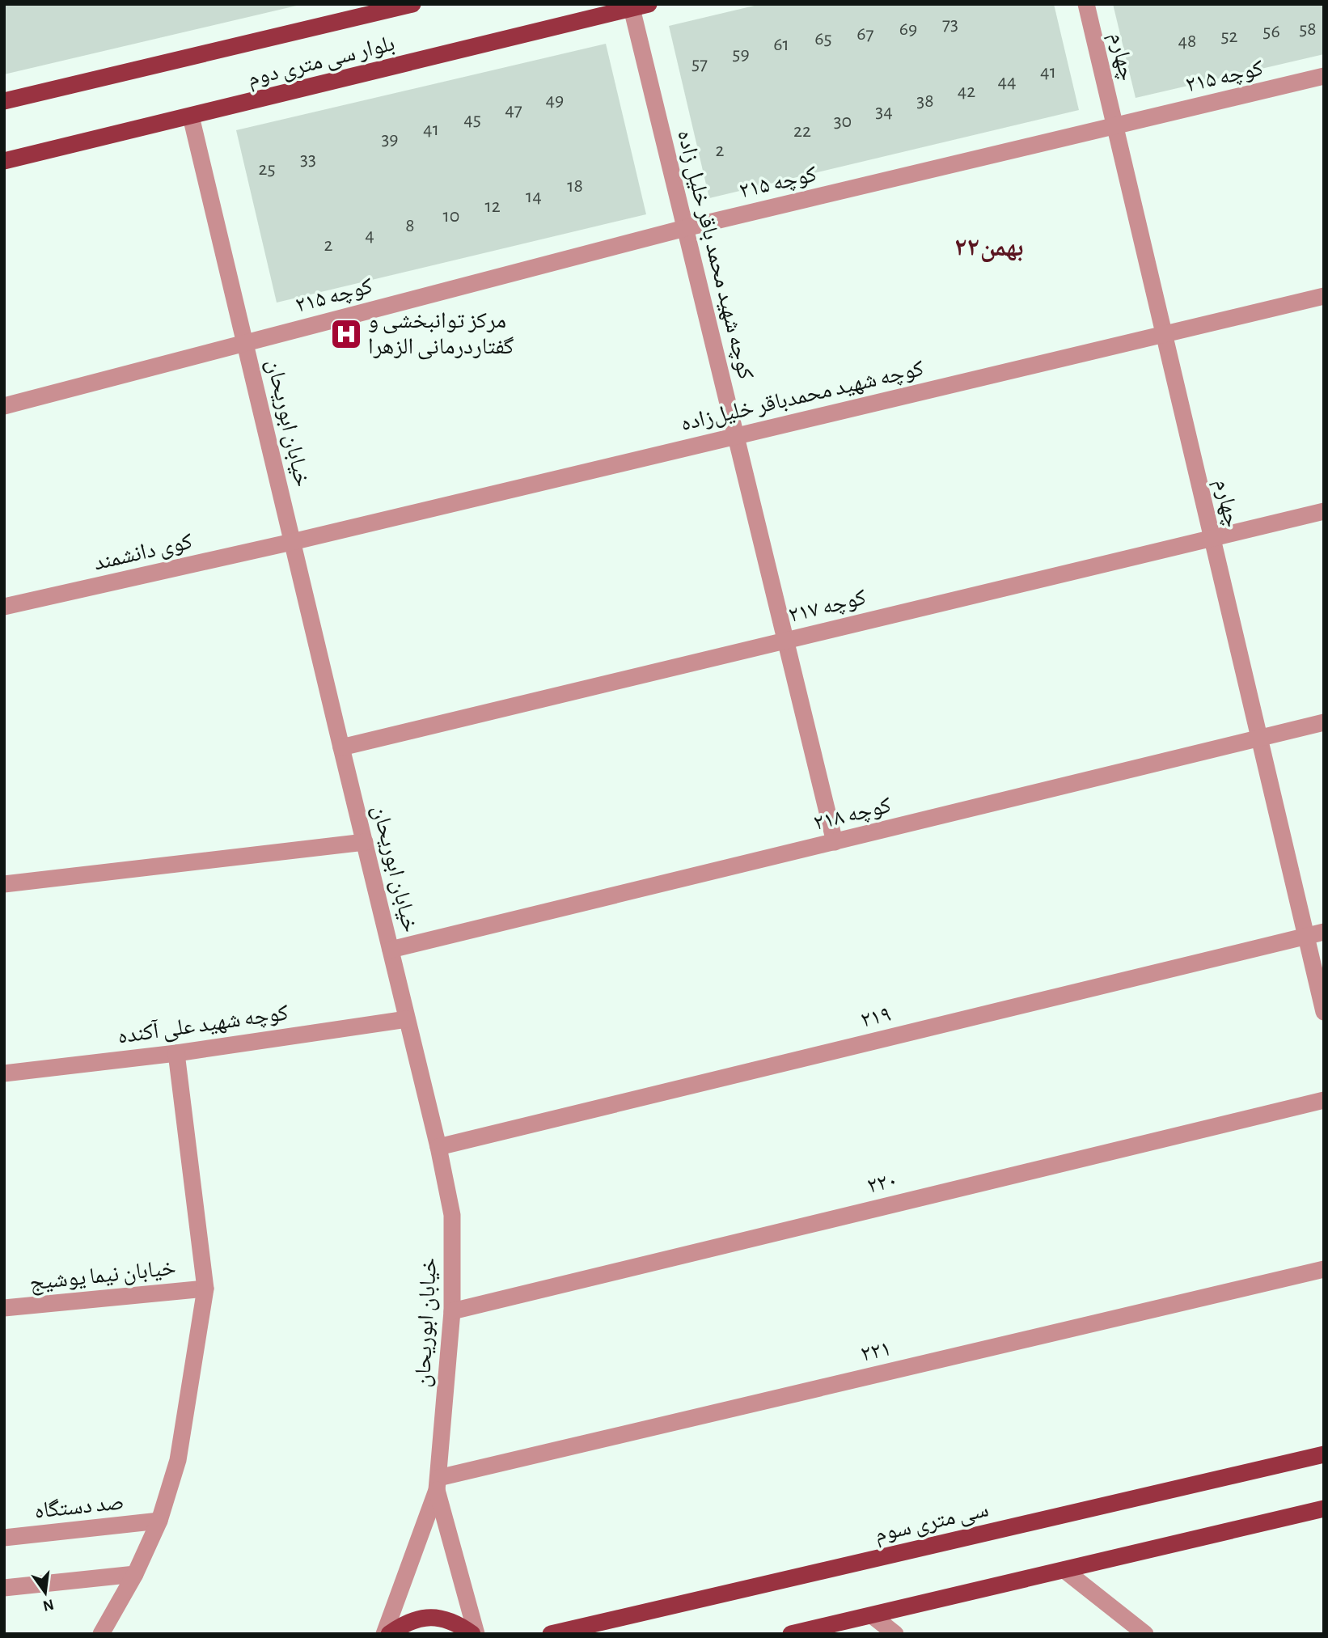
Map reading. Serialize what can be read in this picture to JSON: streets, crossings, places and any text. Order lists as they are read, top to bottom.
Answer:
{
  "streets": {
    "main road": ["بلوار سی متری دوم", "سی متری سوم"],
    "street": [
      "چهارم",
      "کوچه ۲۱۵",
      "کوچه شهید محمد باقر خلیل زاده",
      "کوچه شهید محمدباقر خلیل‌زاده",
      "خیابان ابوریحان",
      "کوی دانشمند",
      "کوچه ۲۱۷",
      "کوچه ۲۱۸",
      "۲۱۹",
      "کوچه شهید علی آکنده",
      "۲۲۰",
      "خیابان نیما یوشیج",
      "۲۲۱",
      "صد دستگاه"
    ]
  },
  "crossings": [
    ["چهارم", "کوچه ۲۱۵"],
    ["چهارم", "کوچه شهید محمدباقر خلیل‌زاده"],
    ["چهارم", "کوچه ۲۱۷"],
    ["چهارم", "کوچه ۲۱۸"],
    ["چهارم", "۲۱۹"],
    ["بلوار سی متری دوم", "کوچه شهید محمد باقر خلیل زاده"],
    ["بلوار سی متری دوم", "خیابان ابوریحان"],
    ["کوچه ۲۱۵", "کوچه شهید محمد باقر خلیل زاده"],
    ["کوچه ۲۱۵", "خیابان ابوریحان"],
    ["کوچه شهید محمد باقر خلیل زاده", "کوچه شهید محمدباقر خلیل‌زاده"],
    ["کوچه شهید محمد باقر خلیل زاده", "کوچه ۲۱۷"],
    ["کوچه شهید محمد باقر خلیل زاده", "کوچه ۲۱۸"],
    ["کوچه شهید محمدباقر خلیل‌زاده", "خیابان ابوریحان"],
    ["کوچه شهید محمدباقر خلیل‌زاده", "کوی دانشمند"],
    ["خیابان ابوریحان", "کوی دانشمند"],
    ["خیابان ابوریحان", "کوچه ۲۱۷"],
    ["خیابان ابوریحان", "کوچه ۲۱۸"],
    ["خیابان ابوریحان", "۲۱۹"],
    ["خیابان ابوریحان", "کوچه شهید علی آکنده"],
    ["خیابان ابوریحان", "۲۲۰"],
    ["خیابان ابوریحان", "۲۲۱"]
  ],
  "districts": ["۲۲بهمن"],
  "places": {
    "hospital": ["مرکز توانبخشی و گفتاردرمانی الزهرا"]
  },
  "house_numbers": [
    "73",
    "69",
    "58",
    "56",
    "67",
    "52",
    "65",
    "48",
    "61",
    "59",
    "57",
    "41",
    "44",
    "42",
    "49",
    "38",
    "47",
    "34",
    "45",
    "30",
    "41",
    "22",
    "39",
    "2",
    "33",
    "25",
    "18",
    "14",
    "12",
    "10",
    "8",
    "4",
    "2"
  ],
  "north": "bottom"
}
